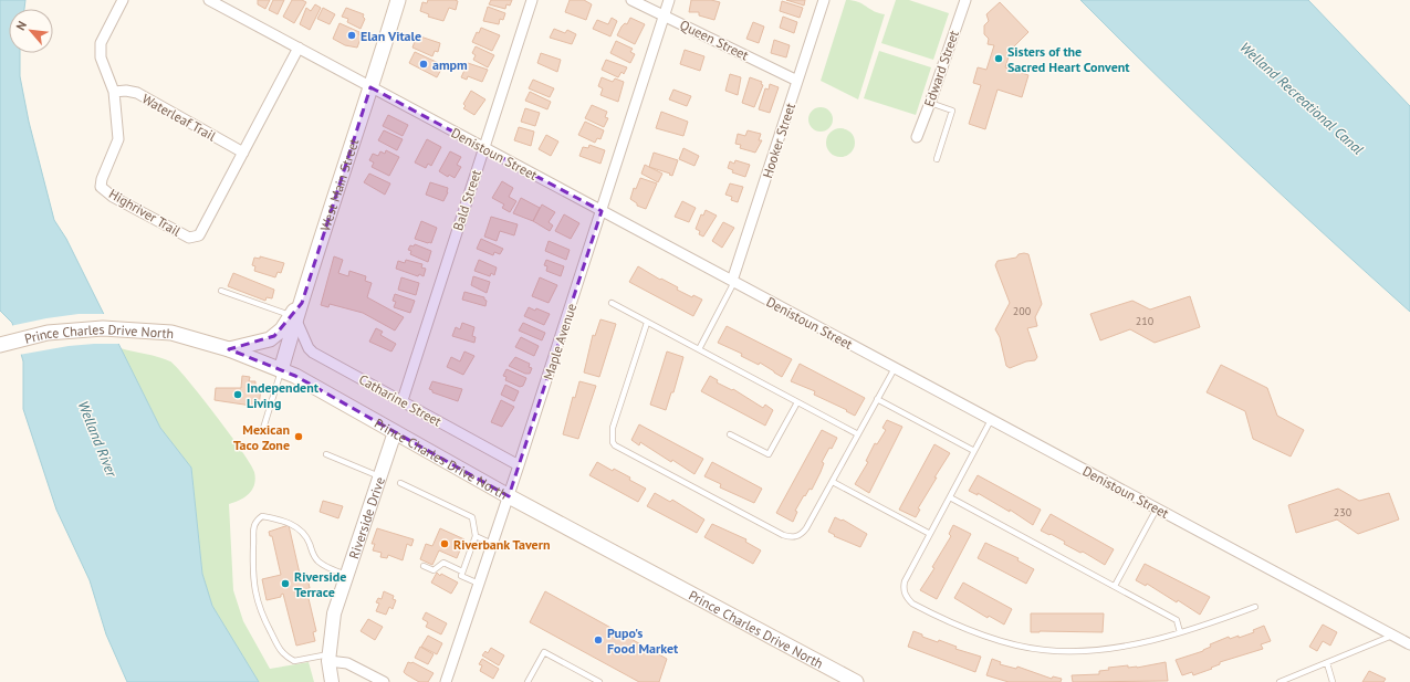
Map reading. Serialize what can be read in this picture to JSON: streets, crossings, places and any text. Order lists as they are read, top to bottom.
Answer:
{
  "streets": {
    "main road": ["West Main Street", "Prince Charles Drive North"],
    "street": [
      "Queen Street",
      "Edward Street",
      "Waterleaf Trail",
      "Hooker Street",
      "Denistoun Street",
      "Bald Street",
      "Highriver Trail",
      "Maple Avenue",
      "Catharine Street",
      "Riverside Drive"
    ]
  },
  "crossings": [
    ["Queen Street", "Hooker Street"],
    ["Queen Street", "Maple Avenue"],
    ["Waterleaf Trail", "Highriver Trail"],
    ["Hooker Street", "Denistoun Street"],
    ["Denistoun Street", "West Main Street"],
    ["Denistoun Street", "Bald Street"],
    ["Denistoun Street", "Highriver Trail"],
    ["Denistoun Street", "Maple Avenue"],
    ["West Main Street", "Prince Charles Drive North"],
    ["West Main Street", "Catharine Street"],
    ["Bald Street", "Catharine Street"],
    ["Prince Charles Drive North", "Maple Avenue"],
    ["Prince Charles Drive North", "Riverside Drive"],
    ["Maple Avenue", "Catharine Street"]
  ],
  "water": ["Welland Recreational Canal", "Welland River"],
  "places": [
    "Elan Vitale",
    "Sisters of the Sacred Heart Convent",
    "ampm",
    "Independent Living",
    "Mexican Taco Zone",
    "Riverbank Tavern",
    "Riverside Terrace",
    "Pupo's Food Market"
  ],
  "house_numbers": ["200", "210", "230"],
  "north": "top left"
}
